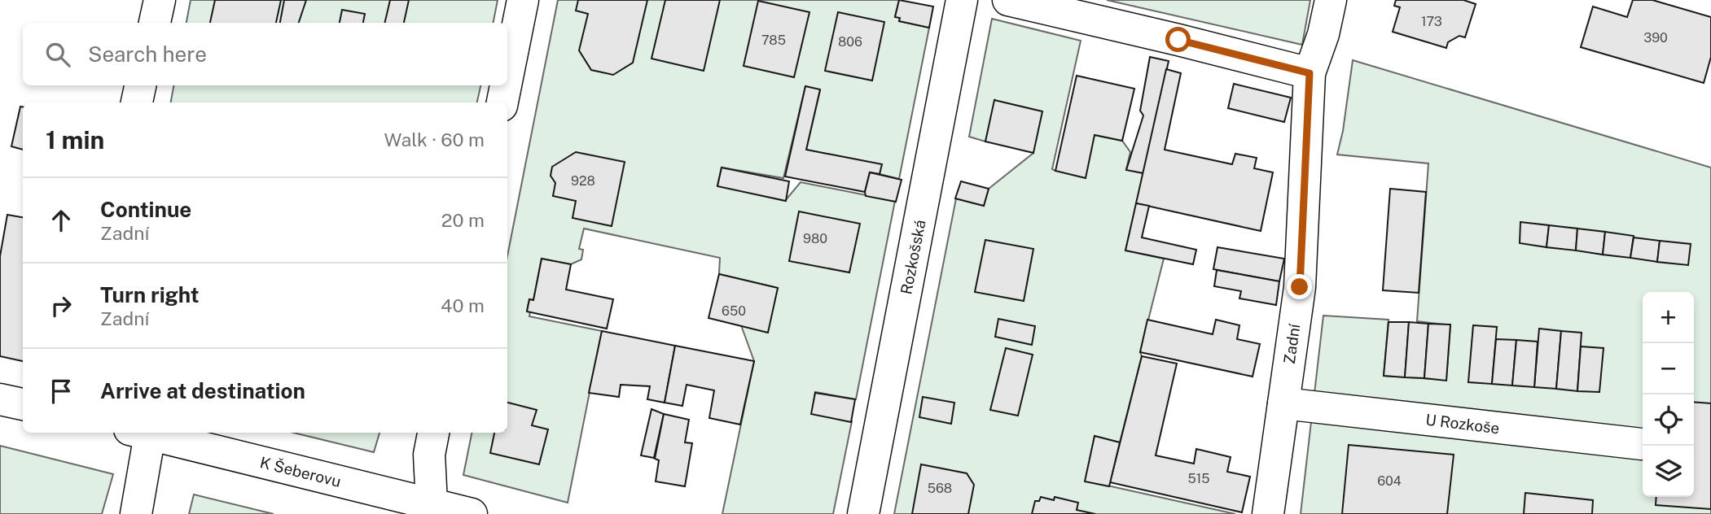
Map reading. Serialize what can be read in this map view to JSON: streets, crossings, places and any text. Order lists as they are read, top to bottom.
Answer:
{
  "streets": {
    "street": [
      "Rozkošská",
      "Zadní",
      "U Rozkoše",
      "K Šeberovu"
    ]
  },
  "crossings": [
    ["Zadní", "U Rozkoše"]
  ],
  "house_numbers": [
    "173",
    "390",
    "785",
    "806",
    "928",
    "980",
    "650",
    "515",
    "604",
    "568"
  ],
  "page": {
    "search": "Search here",
    "heading": ["1 min", "Walk · 60 m"],
    "list": [
      ["Continue", "Zadní", "20 m"],
      ["Turn right", "Zadní", "40 m"],
      "Arrive at destination"
    ],
    "map_buttons": ["+", "−"]
  }
}
